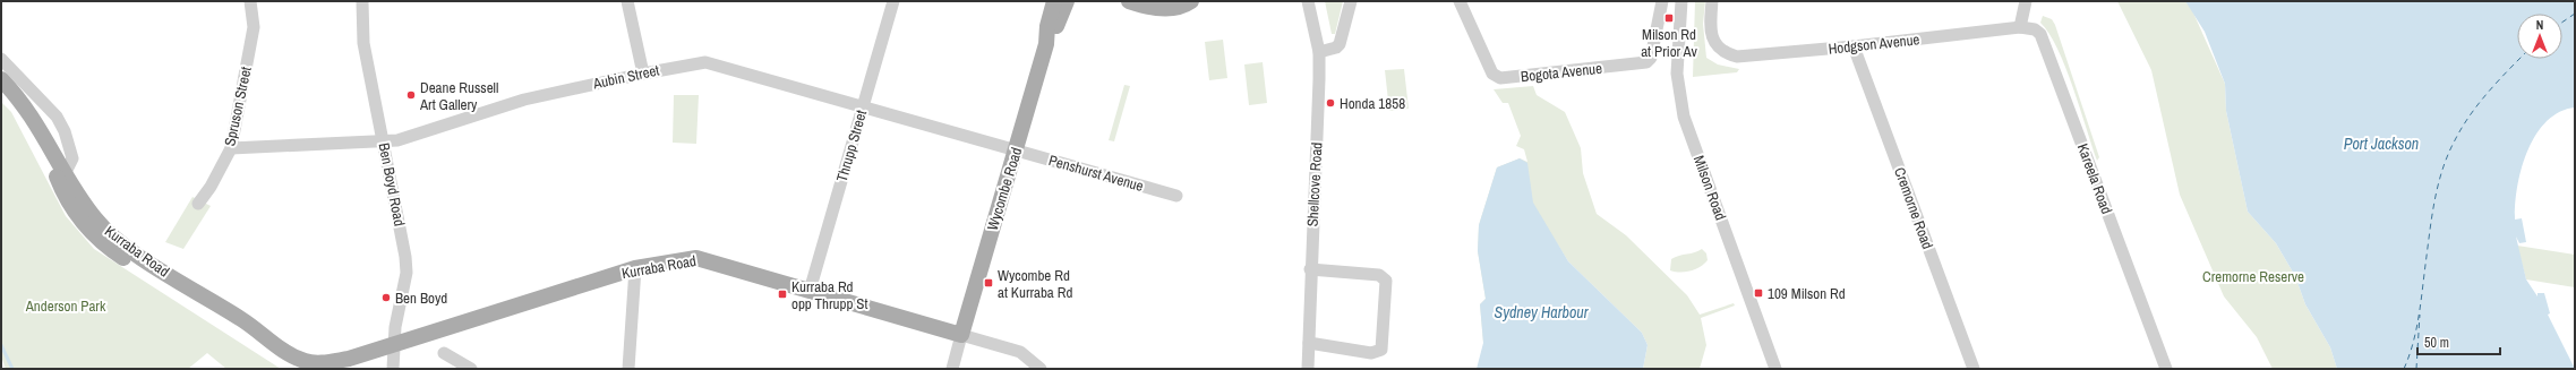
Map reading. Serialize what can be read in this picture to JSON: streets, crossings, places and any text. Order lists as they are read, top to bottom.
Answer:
{
  "streets": {
    "main road": ["Wycombe Road", "Kurraba Road"],
    "street": [
      "Hodgson Avenue",
      "Bogota Avenue",
      "Aubin Street",
      "Spruson Street",
      "Thrupp Street",
      "Penshurst Avenue",
      "Kareela Road",
      "Ben Boyd Road",
      "Shellcove Road",
      "Milson Road",
      "Cremorne Road"
    ]
  },
  "crossings": [
    ["Hodgson Avenue", "Kareela Road"],
    ["Hodgson Avenue", "Cremorne Road"],
    ["Aubin Street", "Spruson Street"],
    ["Aubin Street", "Thrupp Street"],
    ["Aubin Street", "Penshurst Avenue"],
    ["Aubin Street", "Ben Boyd Road"],
    ["Aubin Street", "Wycombe Road"],
    ["Thrupp Street", "Kurraba Road"],
    ["Penshurst Avenue", "Wycombe Road"],
    ["Ben Boyd Road", "Kurraba Road"],
    ["Wycombe Road", "Kurraba Road"]
  ],
  "water": ["Port Jackson", "Sydney Harbour"],
  "parks": ["Cremorne Reserve", "Anderson Park"],
  "places": {
    "transit": [
      "Milson Rd at Prior Av",
      "Wycombe Rd at Kurraba Rd",
      "109 Milson Rd",
      "Kurraba Rd opp Thrupp St"
    ],
    "other": ["Deane Russell Art Gallery", "Honda 1858", "Ben Boyd"]
  },
  "scale_bar": "50 m",
  "north": "top"
}
